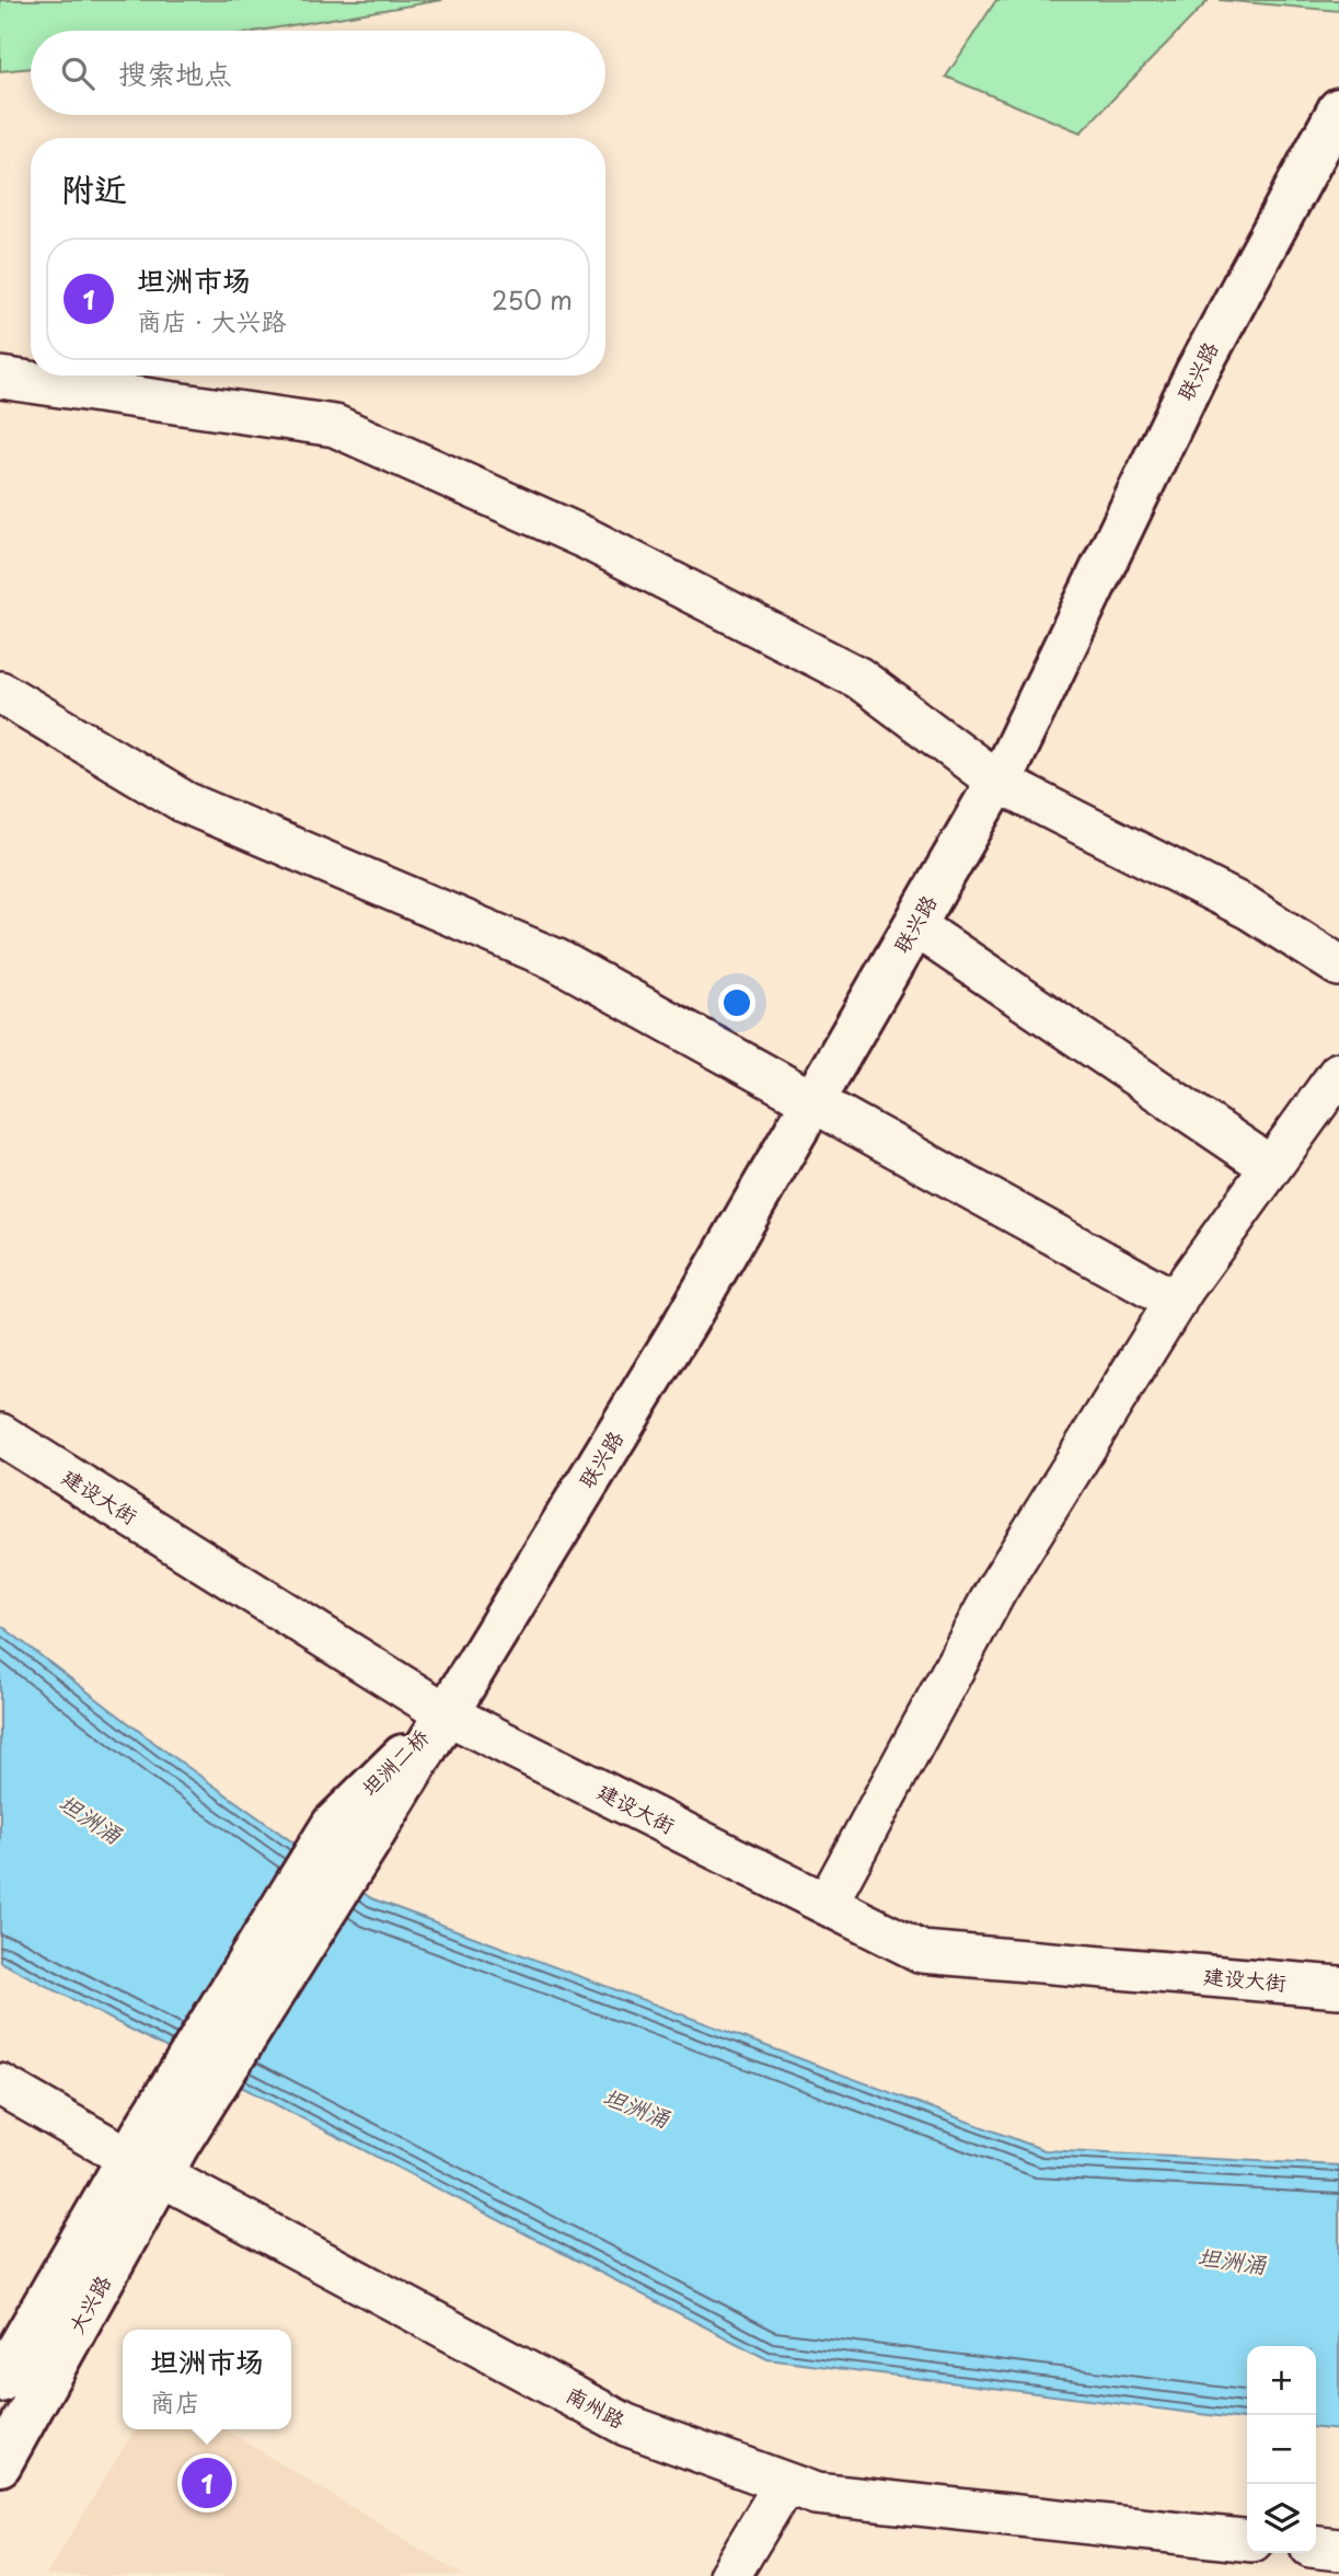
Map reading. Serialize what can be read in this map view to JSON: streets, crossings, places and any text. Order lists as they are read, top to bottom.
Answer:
{
  "streets": {
    "street": [
      "联兴路",
      "建设大街",
      "坦洲二桥",
      "大兴路",
      "南州路"
    ]
  },
  "crossings": [
    ["联兴路", "建设大街"],
    ["联兴路", "坦洲二桥"],
    ["建设大街", "坦洲二桥"],
    ["坦洲二桥", "大兴路"],
    ["坦洲二桥", "南州路"],
    ["大兴路", "南州路"]
  ],
  "water": ["坦洲涌"],
  "page": {
    "search": "搜索地点",
    "heading": "附近",
    "list": [
      {
        "mark": "1",
        "name": "坦洲市场",
        "note": "商店 · 大兴路",
        "value": "250 m"
      }
    ],
    "popup": ["坦洲市场", "商店"],
    "map_buttons": ["+", "−"],
    "pins": "1"
  }
}
